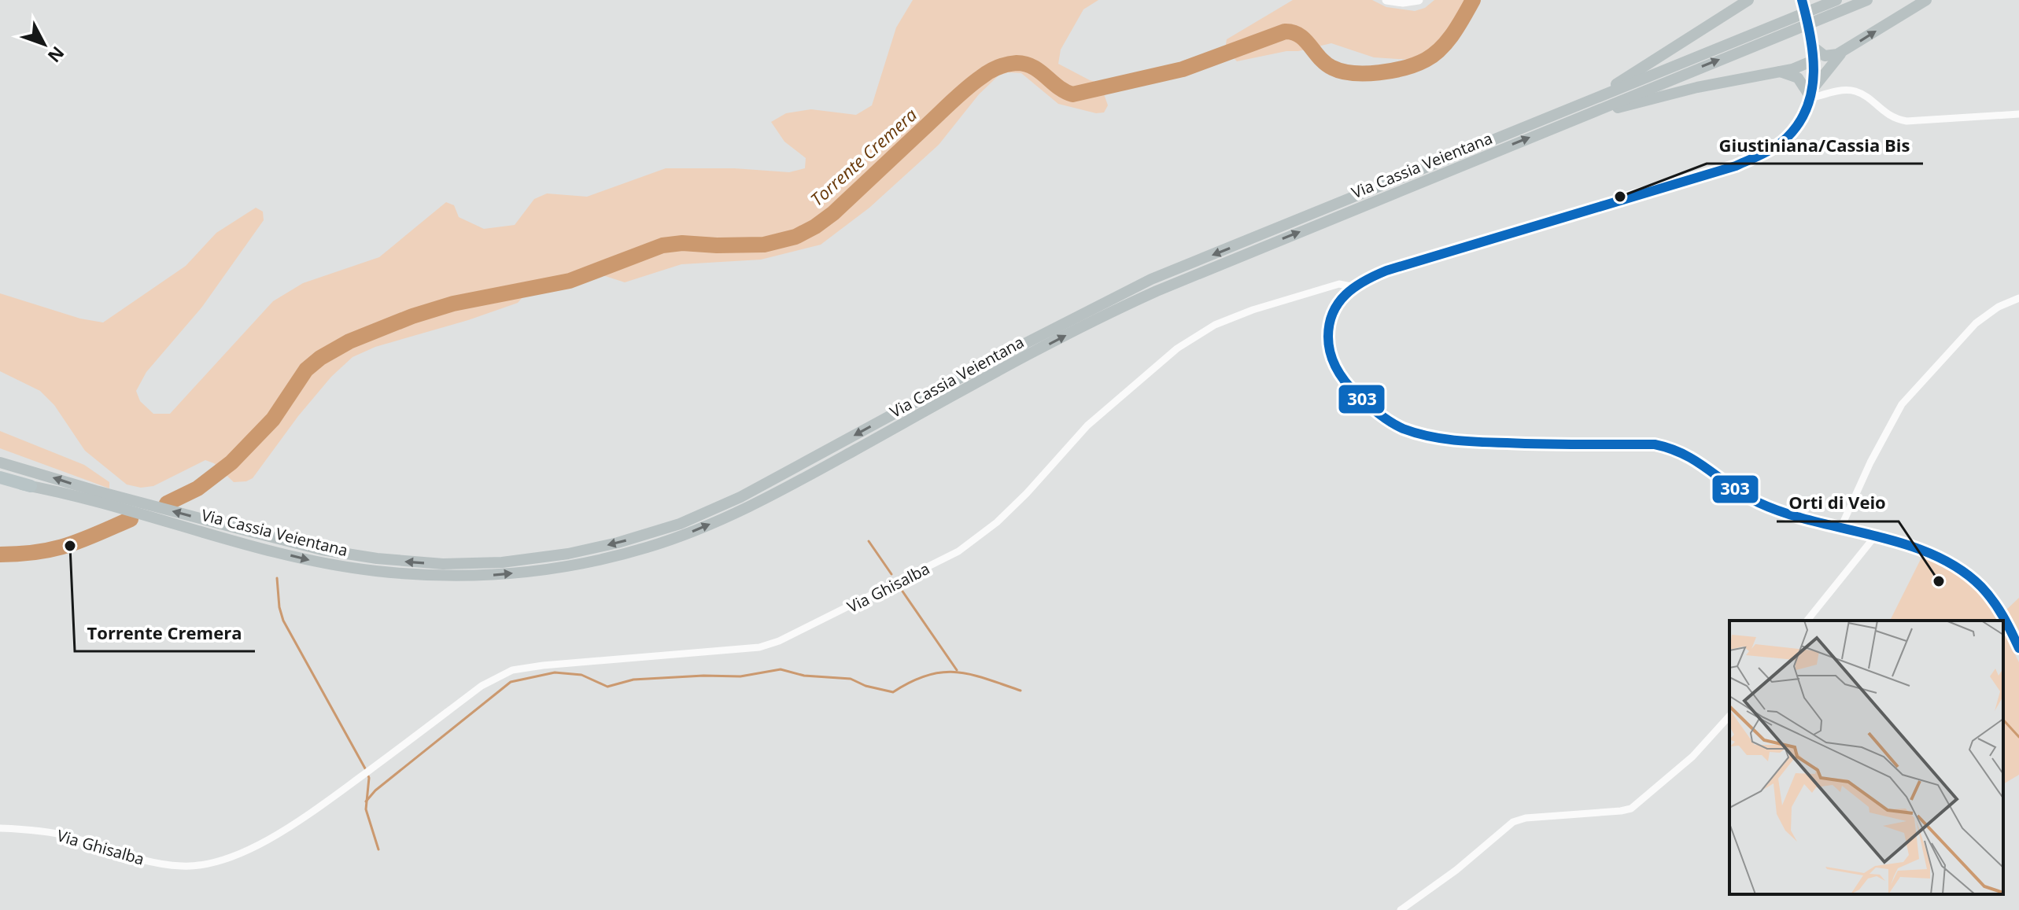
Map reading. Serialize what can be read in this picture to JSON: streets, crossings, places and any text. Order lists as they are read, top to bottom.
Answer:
{
  "streets": {
    "highway": ["Via Cassia Veientana"],
    "street": ["Via Ghisalba"]
  },
  "water": ["Torrente Cremera"],
  "places": ["Giustiniana/Cassia Bis", "Torrente Cremera", "Orti di Veio"],
  "lines": ["transit line 303"],
  "north": "bottom right"
}
